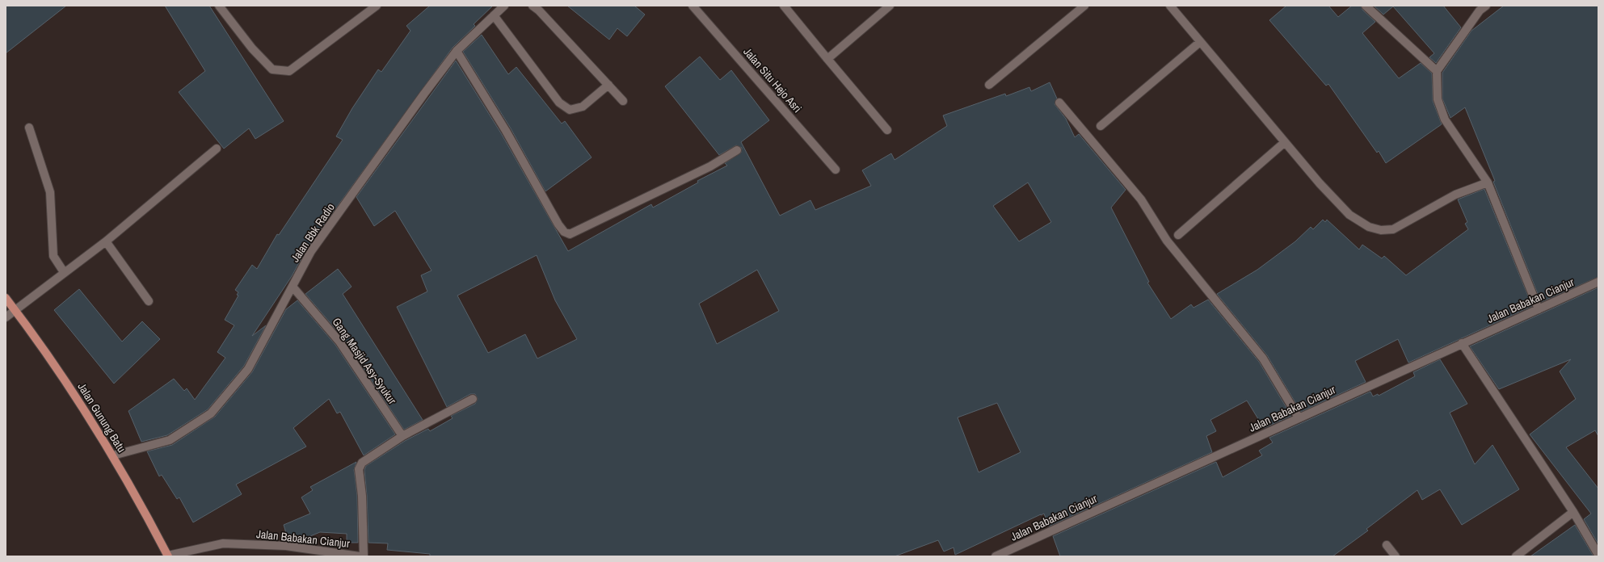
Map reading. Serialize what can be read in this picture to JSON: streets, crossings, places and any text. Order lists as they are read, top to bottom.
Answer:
{
  "streets": {
    "main road": ["Jalan Gunung Batu"],
    "street": [
      "Jalan Situ Hejo Asri",
      "Jalan Bbk Radio",
      "Jalan Babakan Cianjur",
      "Gang Masjid Asy-Syukur"
    ]
  },
  "crossings": [
    ["Jalan Bbk Radio", "Gang Masjid Asy-Syukur"],
    ["Jalan Bbk Radio", "Jalan Gunung Batu"],
    ["Jalan Babakan Cianjur", "Jalan Gunung Batu"]
  ]
}
